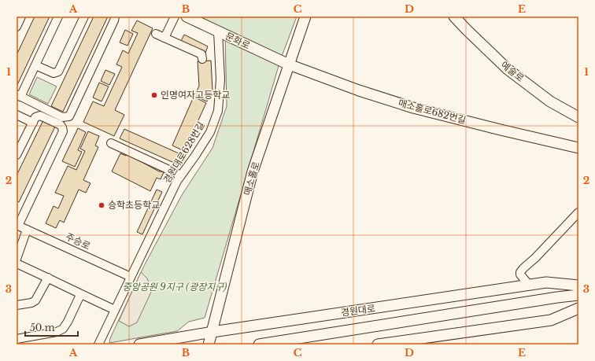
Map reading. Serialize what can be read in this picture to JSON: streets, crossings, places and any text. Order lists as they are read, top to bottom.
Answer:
{
  "streets": {
    "main road": [
      "문화로",
      "예술로",
      "매소홀로682번길",
      "매소홀로",
      "경원대로"
    ],
    "street": ["경원대로628번길", "주승로"]
  },
  "crossings": [
    ["문화로", "매소홀로682번길"],
    ["문화로", "경원대로628번길"],
    ["문화로", "매소홀로"],
    ["매소홀로682번길", "매소홀로"],
    ["경원대로628번길", "주승로"],
    ["매소홀로", "경원대로"]
  ],
  "parks": ["중앙공원 9지구 (광장지구)"],
  "places": ["인명여자고등학교", "승학초등학교"],
  "scale_bar": "50 m",
  "grid": {
    "columns": [
      "A",
      "B",
      "C",
      "D",
      "E"
    ],
    "rows": ["1", "2", "3"]
  }
}
